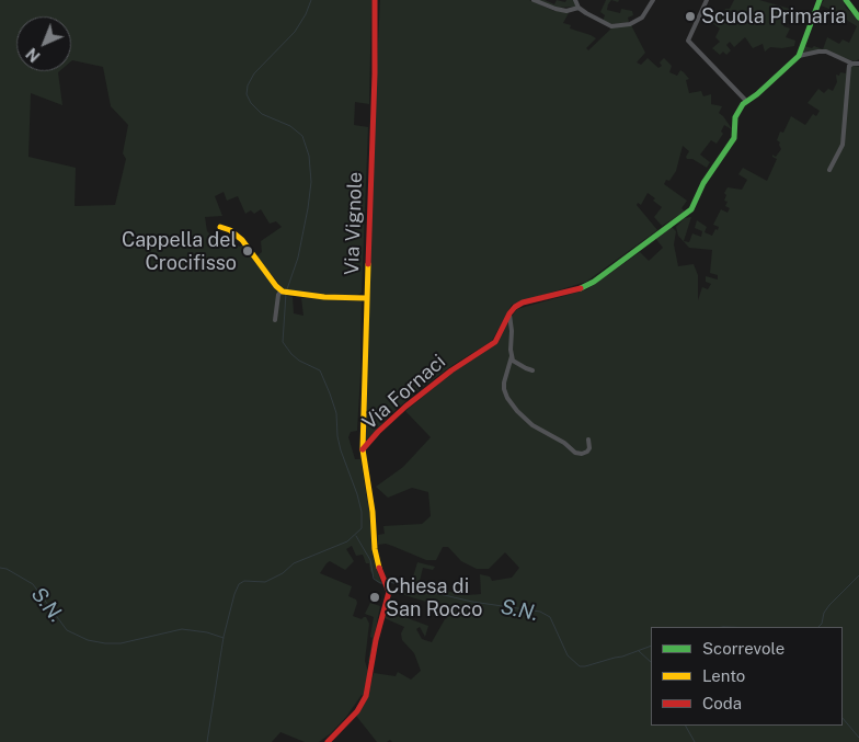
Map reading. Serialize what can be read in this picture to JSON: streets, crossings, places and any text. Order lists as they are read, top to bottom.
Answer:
{
  "streets": {
    "street": ["Via Vignole", "Via Fornaci"]
  },
  "crossings": [
    ["Via Vignole", "Via Fornaci"]
  ],
  "water": ["S.N."],
  "places": ["Scuola Primaria", "Cappella del Crocifisso", "Chiesa di San Rocco"],
  "legend": ["Scorrevole", "Lento", "Coda"],
  "north": "bottom left"
}
